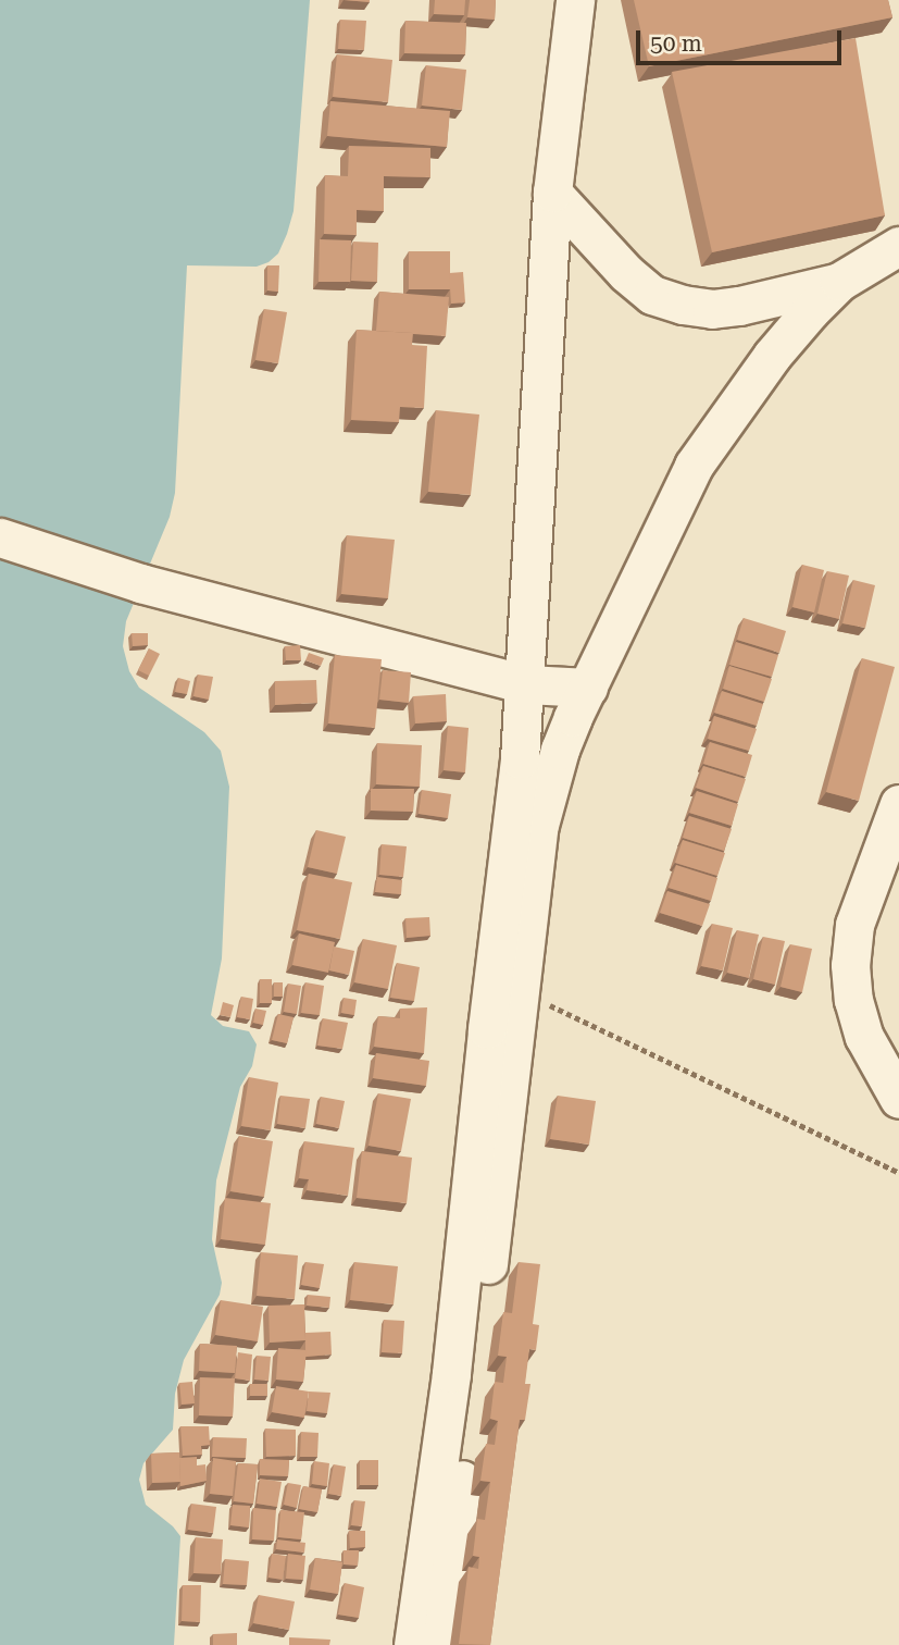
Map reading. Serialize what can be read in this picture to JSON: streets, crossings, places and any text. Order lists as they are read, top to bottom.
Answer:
{
  "scale_bar": "50 m"
}
